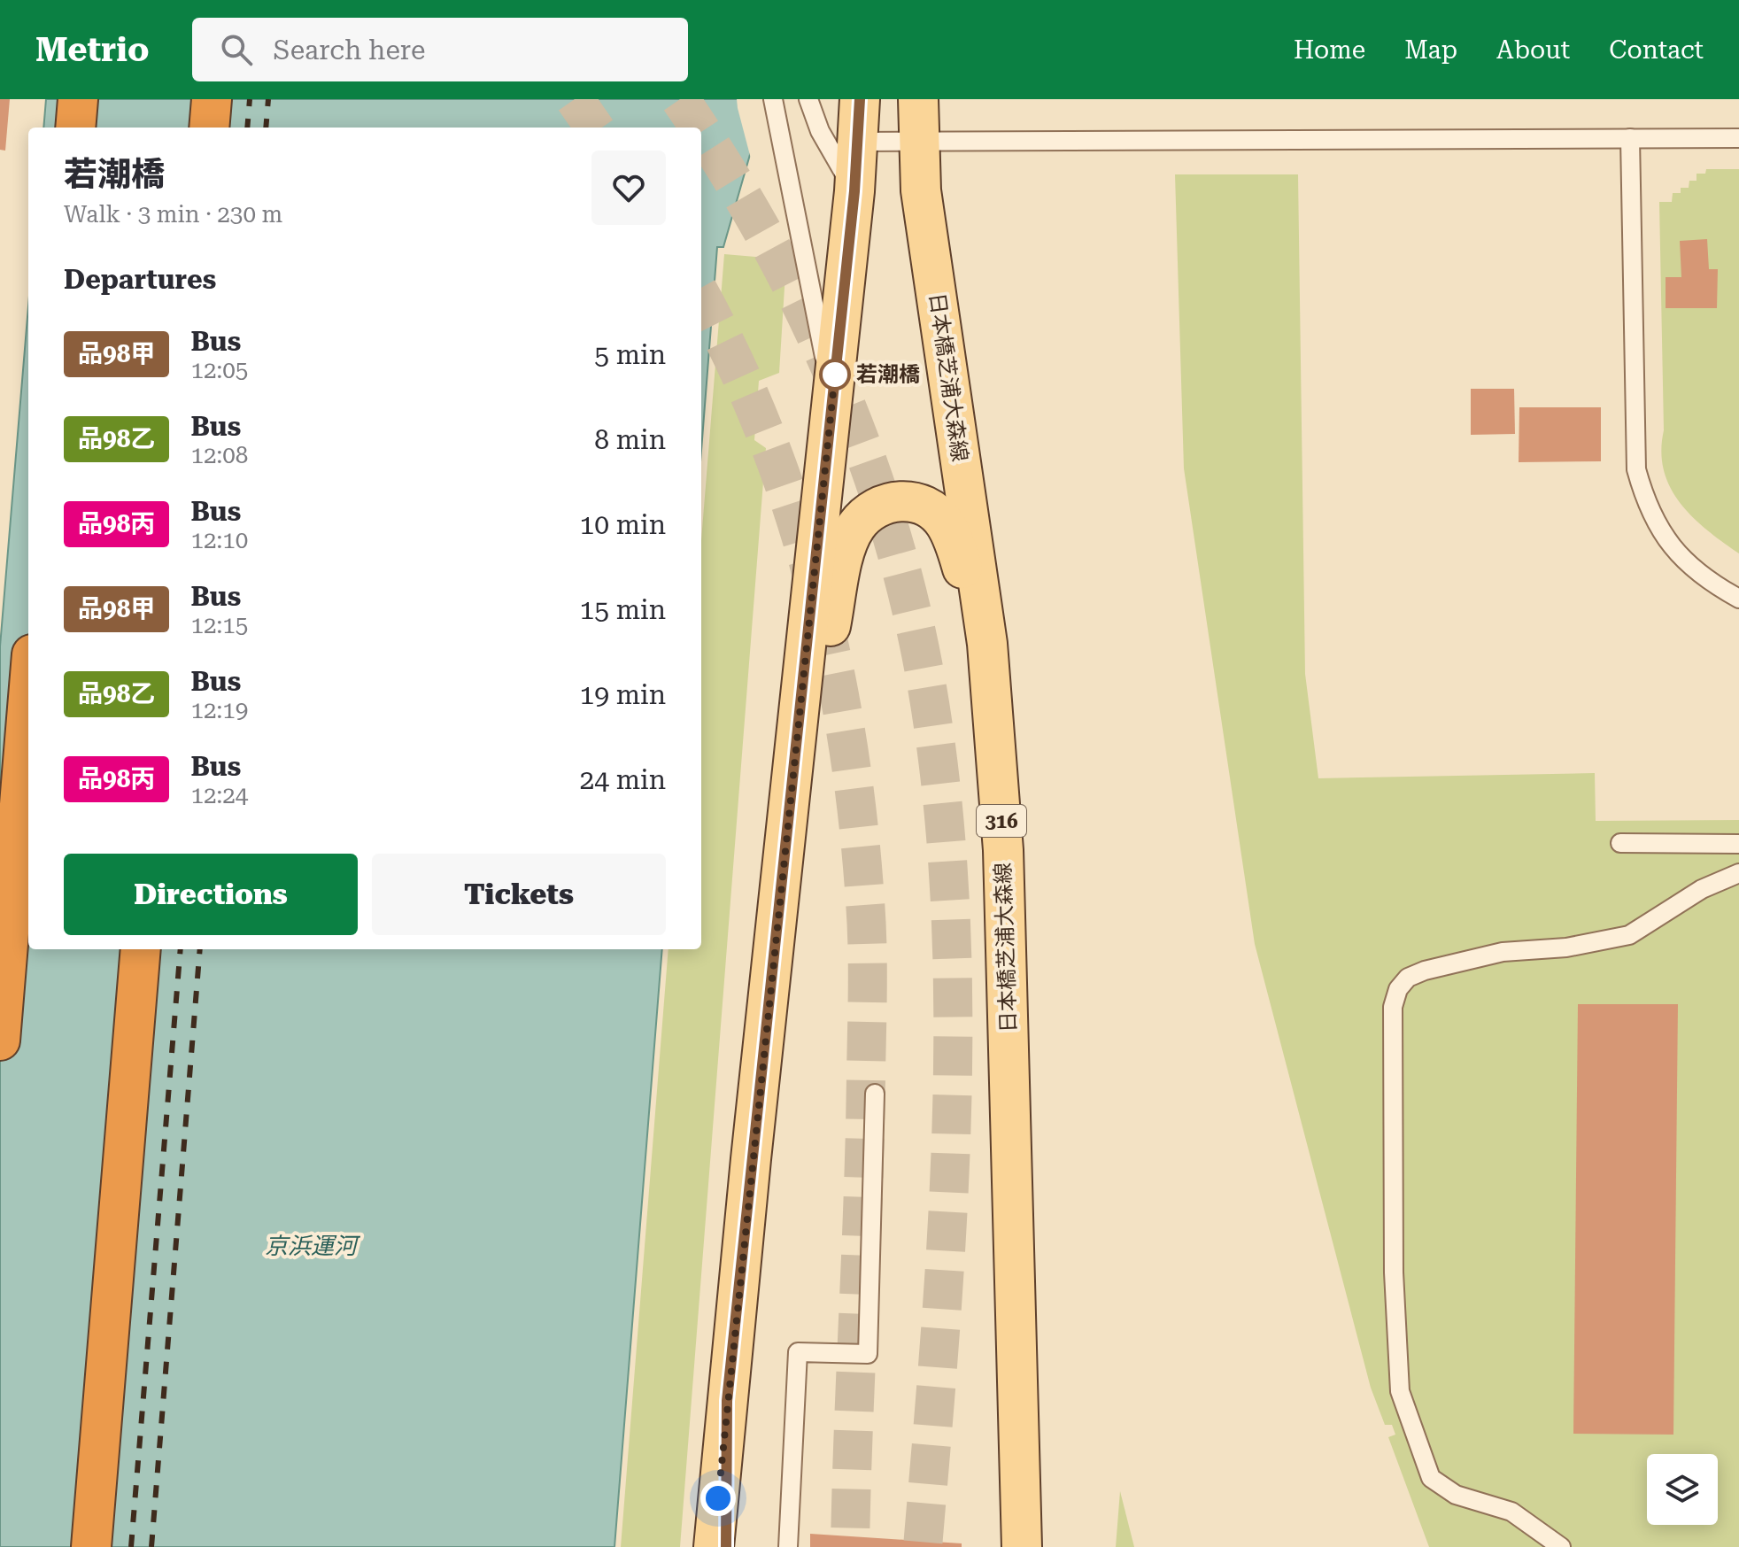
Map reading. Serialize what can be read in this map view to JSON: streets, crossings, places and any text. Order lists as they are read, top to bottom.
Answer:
{
  "streets": {
    "main road": ["日本橋芝浦大森線", "316"]
  },
  "water": ["京浜運河"],
  "places": ["若潮橋"],
  "lines": ["bus line 品98甲"],
  "page": {
    "header": "Metrio",
    "search": "Search here",
    "nav": [
      "Home",
      "Map",
      "About",
      "Contact"
    ],
    "heading": [
      ["若潮橋", "Walk · 3 min · 230 m"],
      "Departures"
    ],
    "list": [
      {
        "mark": "品98甲",
        "name": "Bus",
        "note": "12:05",
        "value": "5 min"
      },
      {
        "mark": "品98乙",
        "name": "Bus",
        "note": "12:08",
        "value": "8 min"
      },
      {
        "mark": "品98丙",
        "name": "Bus",
        "note": "12:10",
        "value": "10 min"
      },
      {
        "mark": "品98甲",
        "name": "Bus",
        "note": "12:15",
        "value": "15 min"
      },
      {
        "mark": "品98乙",
        "name": "Bus",
        "note": "12:19",
        "value": "19 min"
      },
      {
        "mark": "品98丙",
        "name": "Bus",
        "note": "12:24",
        "value": "24 min"
      }
    ],
    "buttons": ["Directions", "Tickets"]
  }
}
